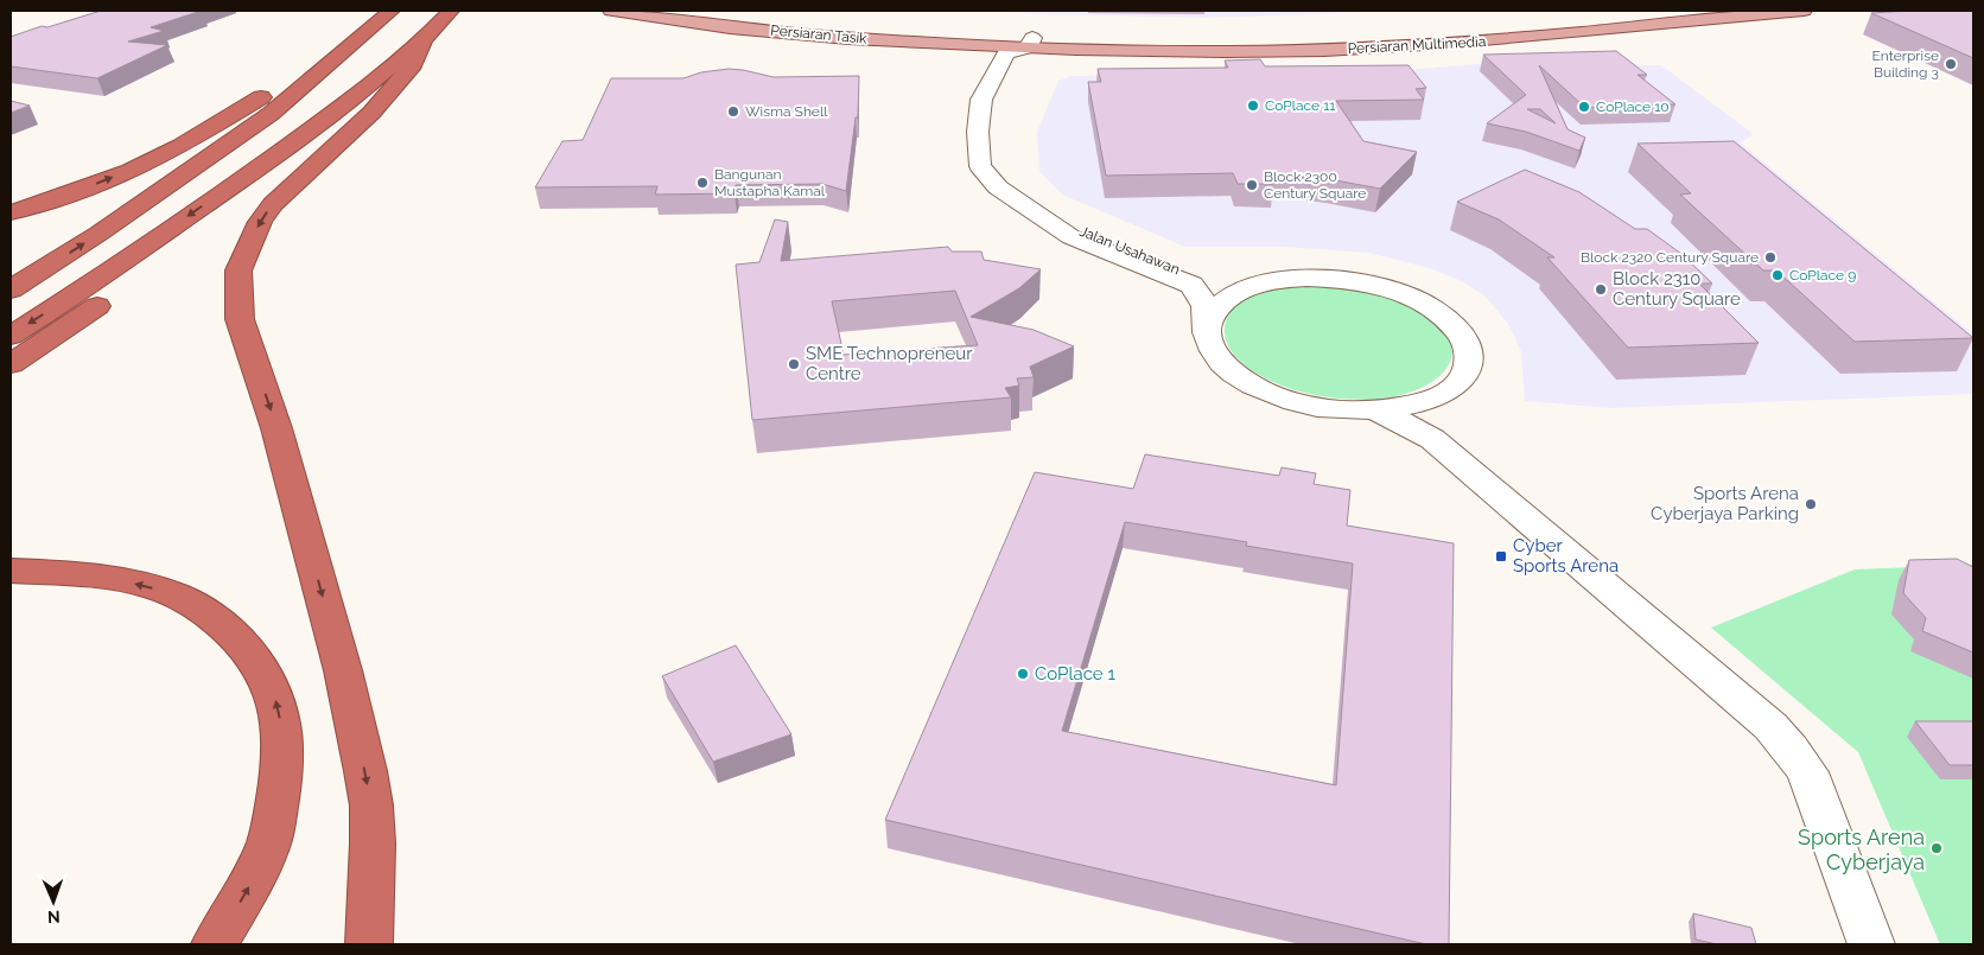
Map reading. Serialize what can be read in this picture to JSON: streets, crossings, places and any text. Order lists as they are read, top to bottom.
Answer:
{
  "streets": {
    "main road": ["Persiaran Tasik", "Persiaran Multimedia"],
    "street": ["Jalan Usahawan"]
  },
  "crossings": [
    ["Persiaran Tasik", "Jalan Usahawan"]
  ],
  "places": {
    "other": [
      "Enterprise Building 3",
      "CoPlace 11",
      "CoPlace 10",
      "Wisma Shell",
      "Bangunan Mustapha Kamal",
      "Block 2300 Century Square",
      "Block 2320 Century Square",
      "CoPlace 9",
      "Block 2310 Century Square",
      "SME Technopreneur Centre",
      "Sports Arena Cyberjaya Parking",
      "CoPlace 1",
      "Sports Arena Cyberjaya"
    ],
    "transit": ["Cyber Sports Arena"]
  },
  "north": "bottom"
}
